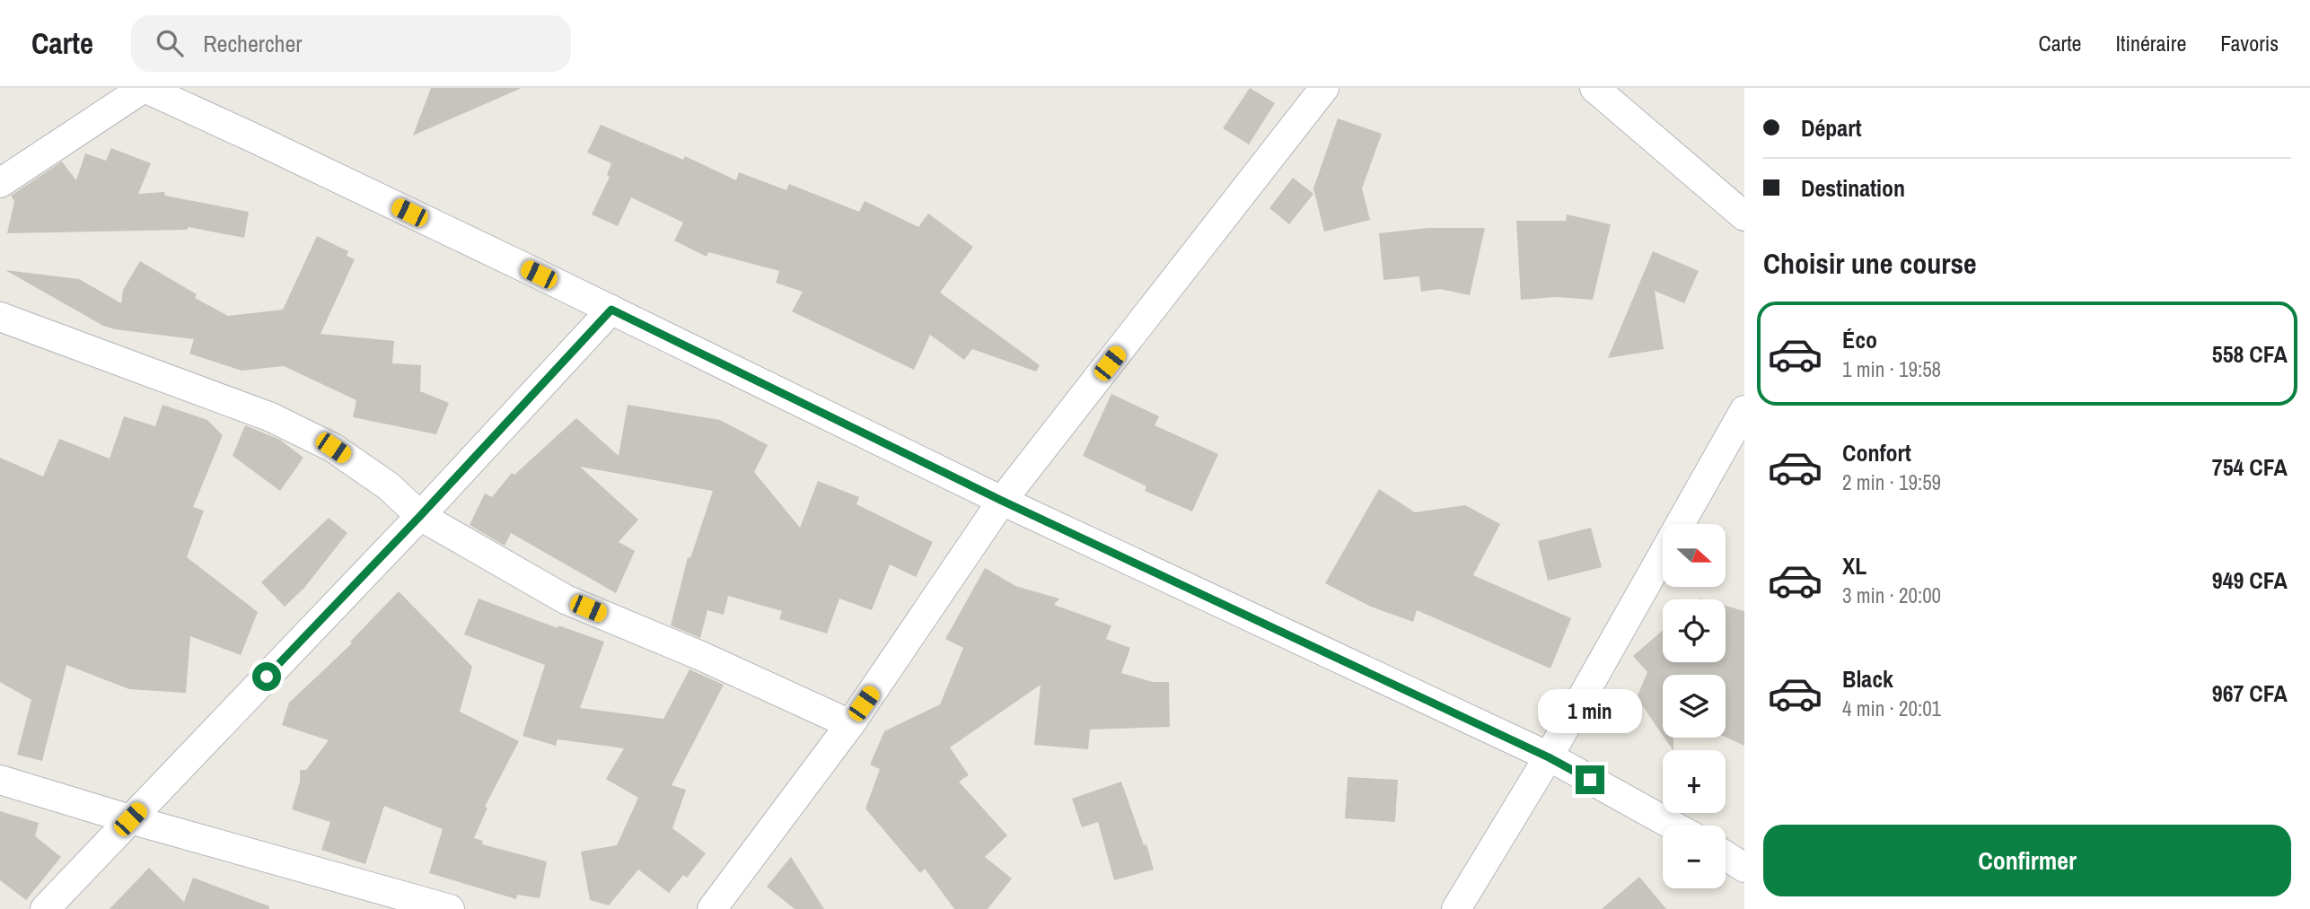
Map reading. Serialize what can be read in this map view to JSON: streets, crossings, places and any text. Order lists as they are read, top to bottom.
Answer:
{
  "north": "right",
  "page": {
    "header": "Carte",
    "search": "Rechercher",
    "nav": ["Carte", "Itinéraire", "Favoris"],
    "banner": ["Départ", "Destination"],
    "heading": "Choisir une course",
    "list": [
      {
        "name": "Éco",
        "note": "1 min · 19:58",
        "value": "558 CFA"
      },
      {
        "name": "Confort",
        "note": "2 min · 19:59",
        "value": "754 CFA"
      },
      {
        "name": "XL",
        "note": "3 min · 20:00",
        "value": "949 CFA"
      },
      {
        "name": "Black",
        "note": "4 min · 20:01",
        "value": "967 CFA"
      }
    ],
    "map_buttons": ["+", "−"],
    "bubble": "1 min",
    "buttons": "Confirmer"
  }
}
